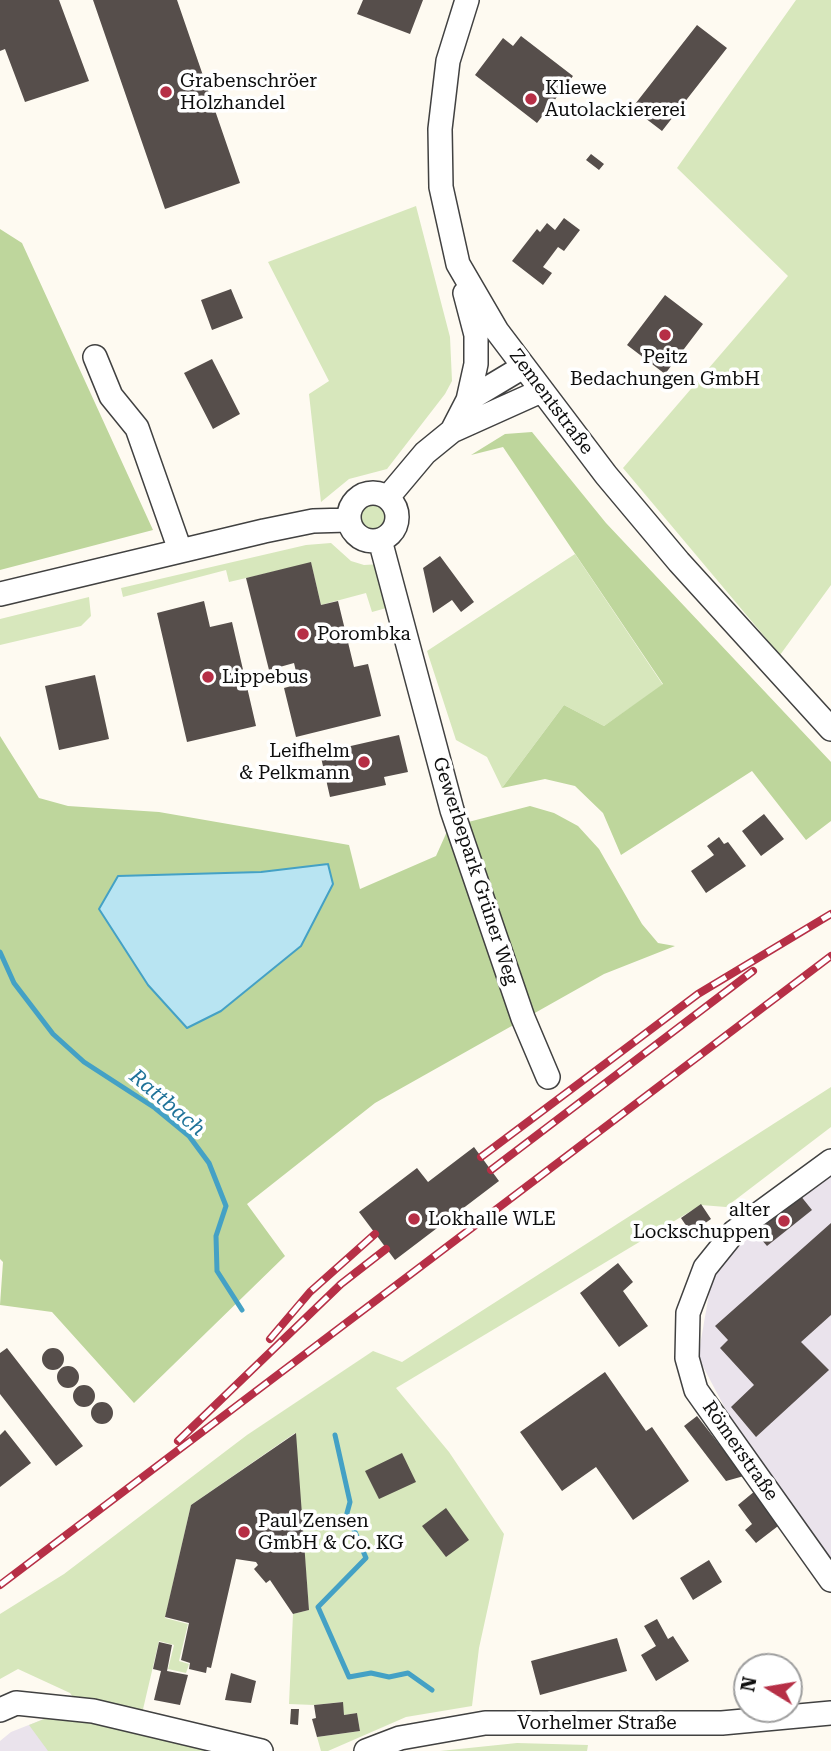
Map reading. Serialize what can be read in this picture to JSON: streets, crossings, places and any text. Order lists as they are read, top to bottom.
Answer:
{
  "streets": {
    "street": [
      "Zementstraße",
      "Gewerbepark Grüner Weg",
      "Römerstraße",
      "Vorhelmer Straße"
    ]
  },
  "water": ["Rattbach"],
  "places": [
    "Grabenschröer Holzhandel",
    "Kliewe Autolackiererei",
    "Peitz Bedachungen GmbH",
    "Porombka",
    "Lippebus",
    "Leifhelm & Pelkmann",
    "Lokhalle WLE",
    "alter Lockschuppen",
    "Paul Zensen GmbH & Co. KG"
  ],
  "north": "left"
}
